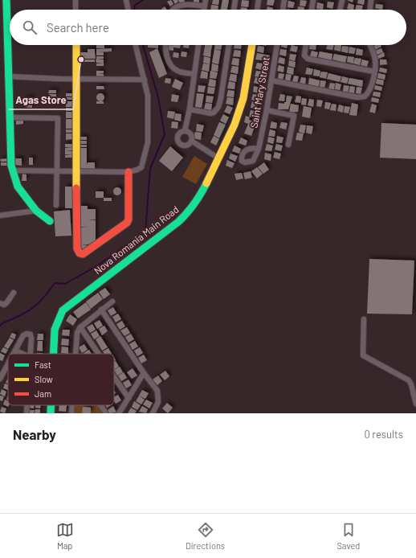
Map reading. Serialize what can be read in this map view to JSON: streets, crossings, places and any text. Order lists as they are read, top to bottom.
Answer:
{
  "streets": {
    "street": ["Saint Mary Street", "Nova Romania Main Road"]
  },
  "places": ["Agas Store"],
  "legend": ["Fast", "Slow", "Jam"],
  "page": {
    "search": "Search here",
    "heading": ["Nearby", "0 results"],
    "nav": ["Map", "Directions", "Saved"]
  }
}
